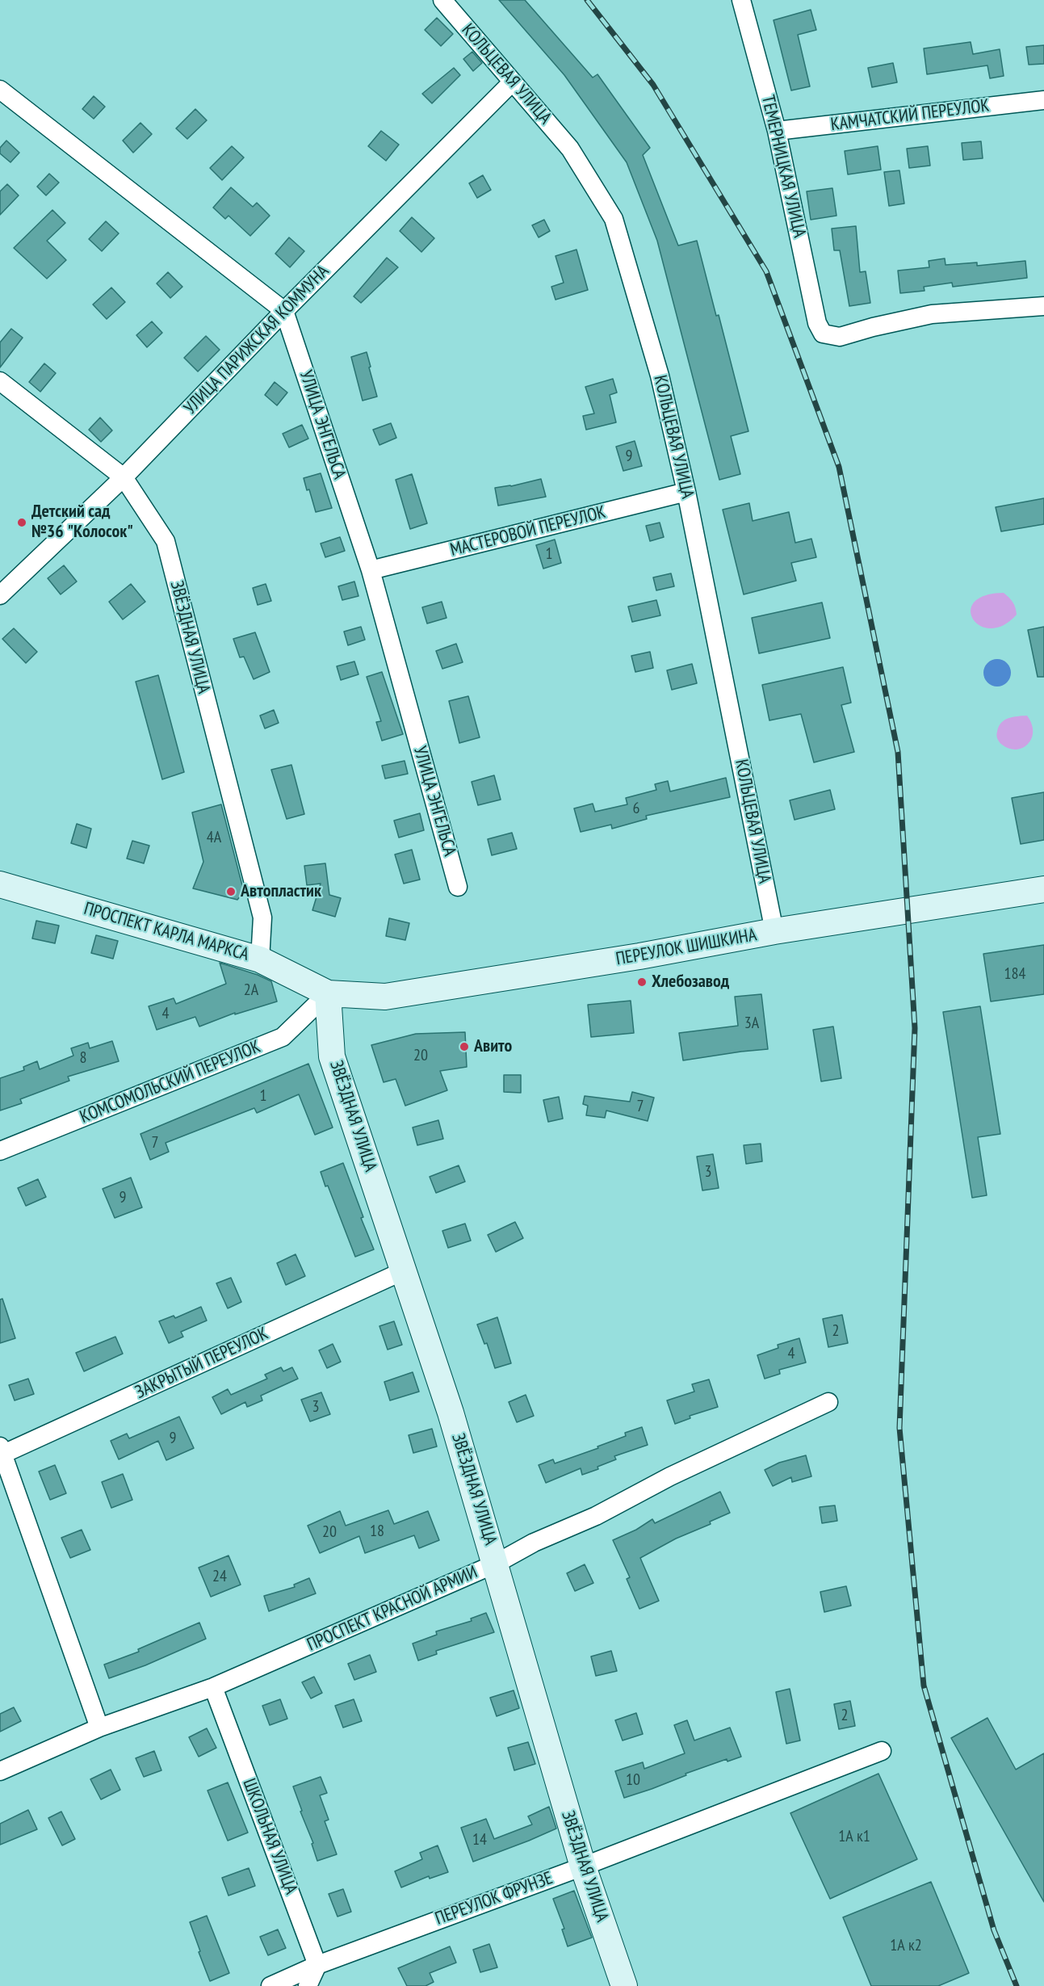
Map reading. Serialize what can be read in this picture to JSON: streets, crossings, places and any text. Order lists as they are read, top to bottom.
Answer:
{
  "streets": {
    "main road": ["ЗВЁЗДНАЯ УЛИЦА", "ПРОСПЕКТ КАРЛА МАРКСА", "ПЕРЕУЛОК ШИШКИНА"],
    "street": [
      "КОЛЬЦЕВАЯ УЛИЦА",
      "КАМЧАТСКИЙ ПЕРЕУЛОК",
      "ТЕМЕРНИЦКАЯ УЛИЦА",
      "УЛИЦА ПАРИЖСКАЯ КОММУНА",
      "УЛИЦА ЭНГЕЛЬСА",
      "МАСТЕРОВОЙ ПЕРЕУЛОК",
      "КОМСОМОЛЬСКИЙ ПЕРЕУЛОК",
      "ЗАКРЫТЫЙ ПЕРЕУЛОК",
      "ПРОСПЕКТ КРАСНОЙ АРМИИ",
      "ШКОЛЬНАЯ УЛИЦА",
      "ПЕРЕУЛОК ФРУНЗЕ"
    ]
  },
  "crossings": [
    ["КОЛЬЦЕВАЯ УЛИЦА", "УЛИЦА ПАРИЖСКАЯ КОММУНА"],
    ["КОЛЬЦЕВАЯ УЛИЦА", "МАСТЕРОВОЙ ПЕРЕУЛОК"],
    ["КОЛЬЦЕВАЯ УЛИЦА", "ПЕРЕУЛОК ШИШКИНА"],
    ["КАМЧАТСКИЙ ПЕРЕУЛОК", "ТЕМЕРНИЦКАЯ УЛИЦА"],
    ["УЛИЦА ПАРИЖСКАЯ КОММУНА", "УЛИЦА ЭНГЕЛЬСА"],
    ["УЛИЦА ПАРИЖСКАЯ КОММУНА", "ЗВЁЗДНАЯ УЛИЦА"],
    ["УЛИЦА ЭНГЕЛЬСА", "МАСТЕРОВОЙ ПЕРЕУЛОК"],
    ["ЗВЁЗДНАЯ УЛИЦА", "ПРОСПЕКТ КАРЛА МАРКСА"],
    ["ЗВЁЗДНАЯ УЛИЦА", "ПЕРЕУЛОК ШИШКИНА"],
    ["ЗВЁЗДНАЯ УЛИЦА", "КОМСОМОЛЬСКИЙ ПЕРЕУЛОК"],
    ["ЗВЁЗДНАЯ УЛИЦА", "ЗАКРЫТЫЙ ПЕРЕУЛОК"],
    ["ЗВЁЗДНАЯ УЛИЦА", "ПРОСПЕКТ КРАСНОЙ АРМИИ"],
    ["ЗВЁЗДНАЯ УЛИЦА", "ПЕРЕУЛОК ФРУНЗЕ"],
    ["ПРОСПЕКТ КАРЛА МАРКСА", "ПЕРЕУЛОК ШИШКИНА"],
    ["ПРОСПЕКТ КАРЛА МАРКСА", "КОМСОМОЛЬСКИЙ ПЕРЕУЛОК"],
    ["ПЕРЕУЛОК ШИШКИНА", "КОМСОМОЛЬСКИЙ ПЕРЕУЛОК"],
    ["ПРОСПЕКТ КРАСНОЙ АРМИИ", "ШКОЛЬНАЯ УЛИЦА"],
    ["ШКОЛЬНАЯ УЛИЦА", "ПЕРЕУЛОК ФРУНЗЕ"]
  ],
  "places": [
    "Детский сад №36 \"Колосок\"",
    "Автопластик",
    "Хлебозавод",
    "Авито"
  ],
  "house_numbers": [
    "9",
    "1",
    "6",
    "4А",
    "184",
    "2А",
    "4",
    "3А",
    "20",
    "8",
    "1",
    "7",
    "7",
    "3",
    "9",
    "2",
    "4",
    "3",
    "9",
    "18",
    "20",
    "24",
    "2",
    "10",
    "1А к1",
    "14",
    "1А к2"
  ]
}
